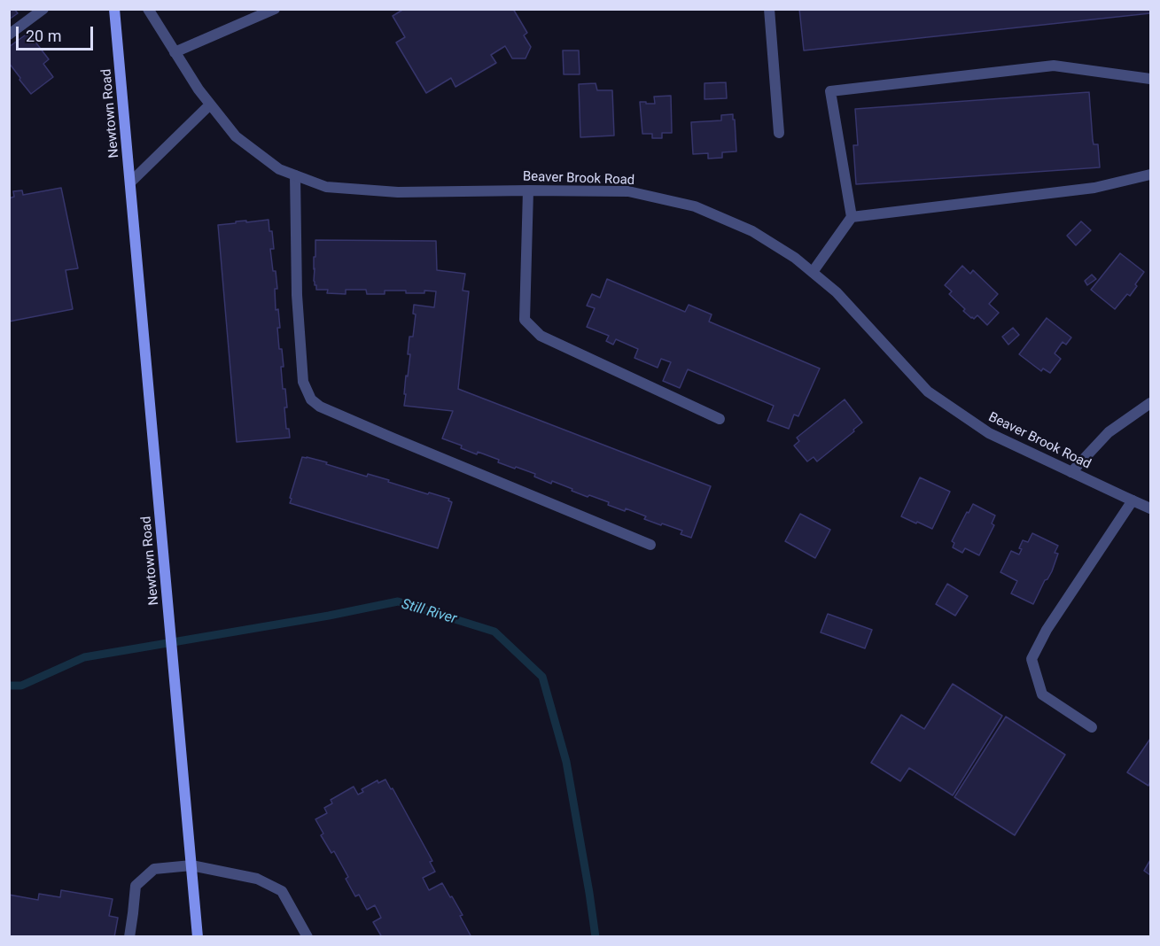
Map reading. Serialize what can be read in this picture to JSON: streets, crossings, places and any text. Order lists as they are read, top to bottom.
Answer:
{
  "streets": {
    "main road": ["Newtown Road"],
    "street": ["Beaver Brook Road"]
  },
  "water": ["Still River"],
  "scale_bar": "20 m"
}
